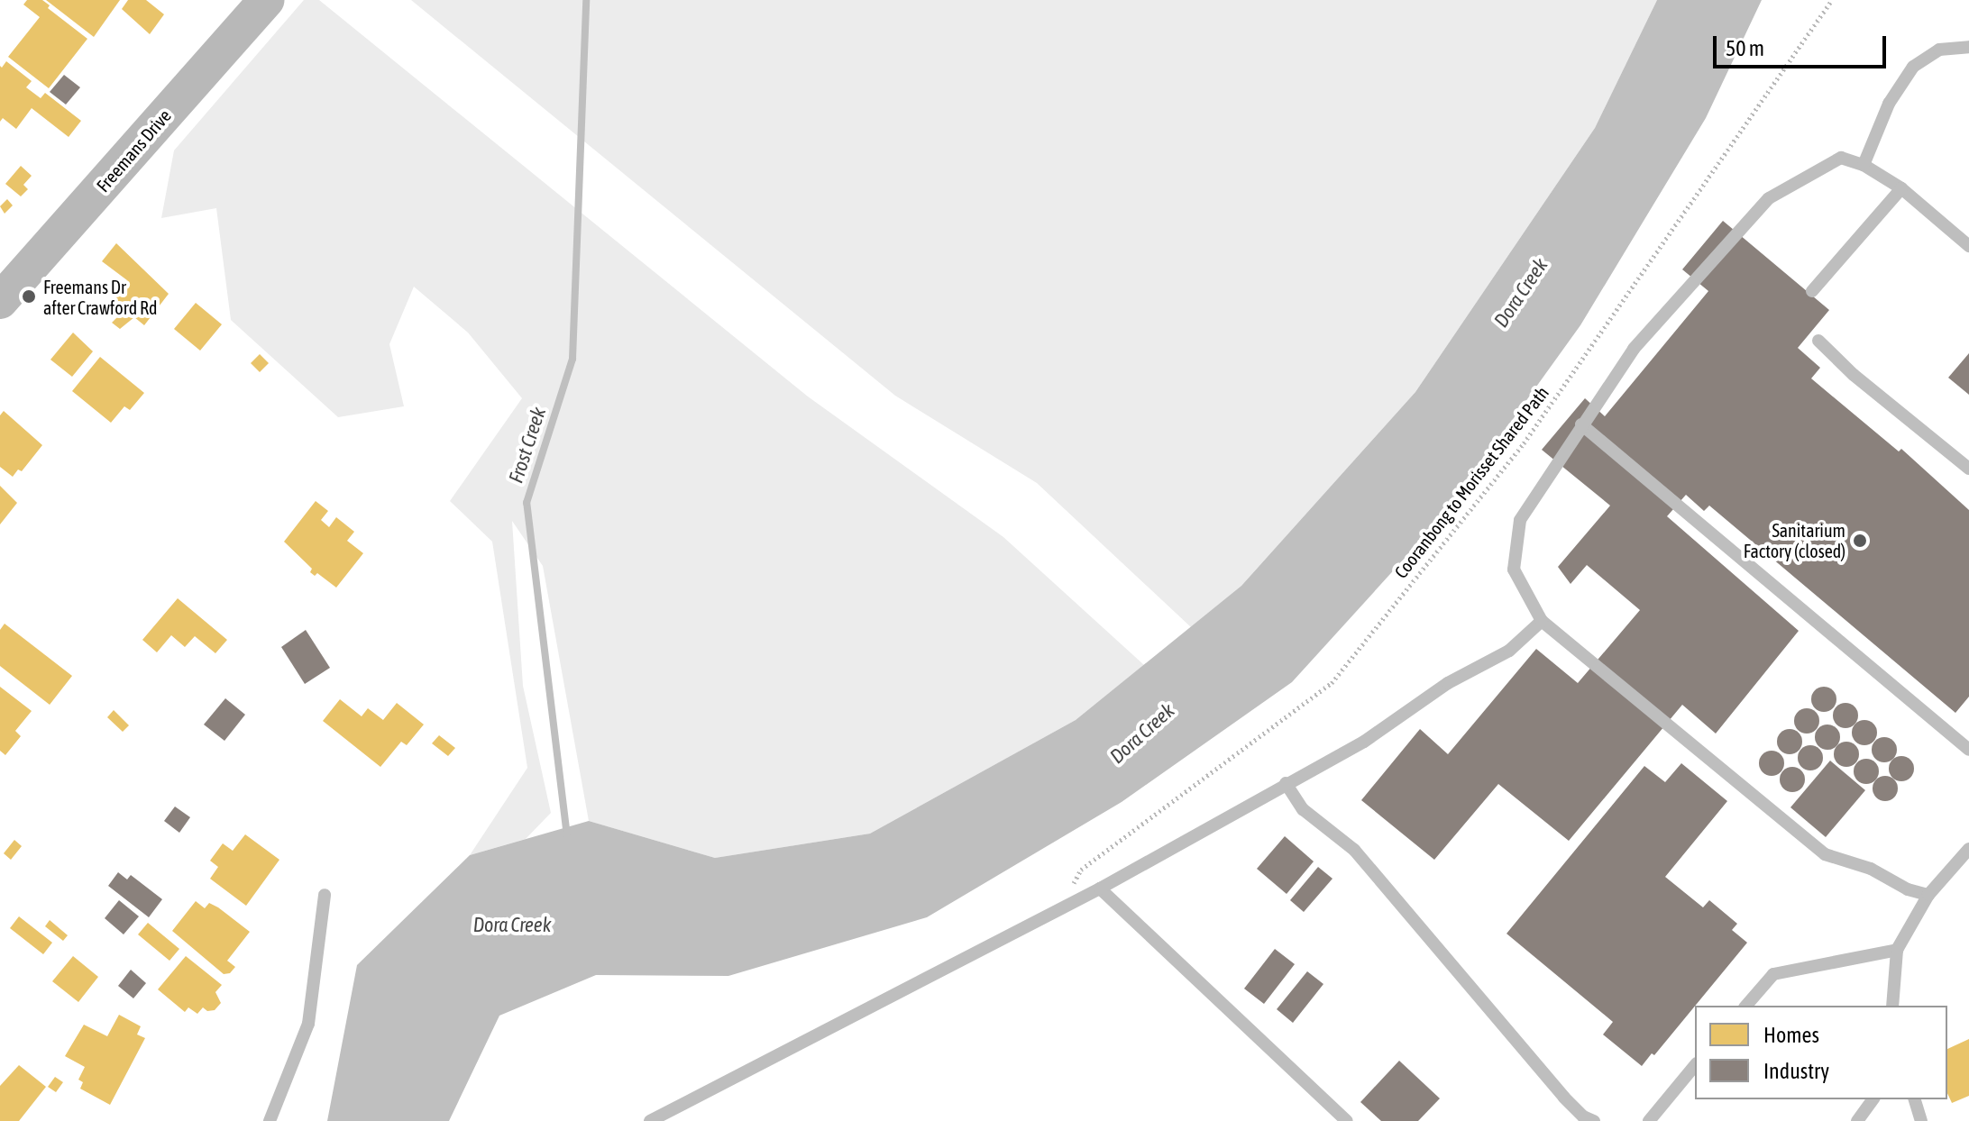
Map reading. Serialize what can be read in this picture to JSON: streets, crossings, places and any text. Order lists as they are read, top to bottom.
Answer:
{
  "streets": {
    "main road": ["Freemans Drive"],
    "path": ["Cooranbong to Morisset Shared Path"]
  },
  "water": ["Dora Creek", "Frost Creek"],
  "places": ["Freemans Dr after Crawford Rd", "Sanitarium Factory (closed)"],
  "legend": ["Homes", "Industry"],
  "scale_bar": "50 m"
}
